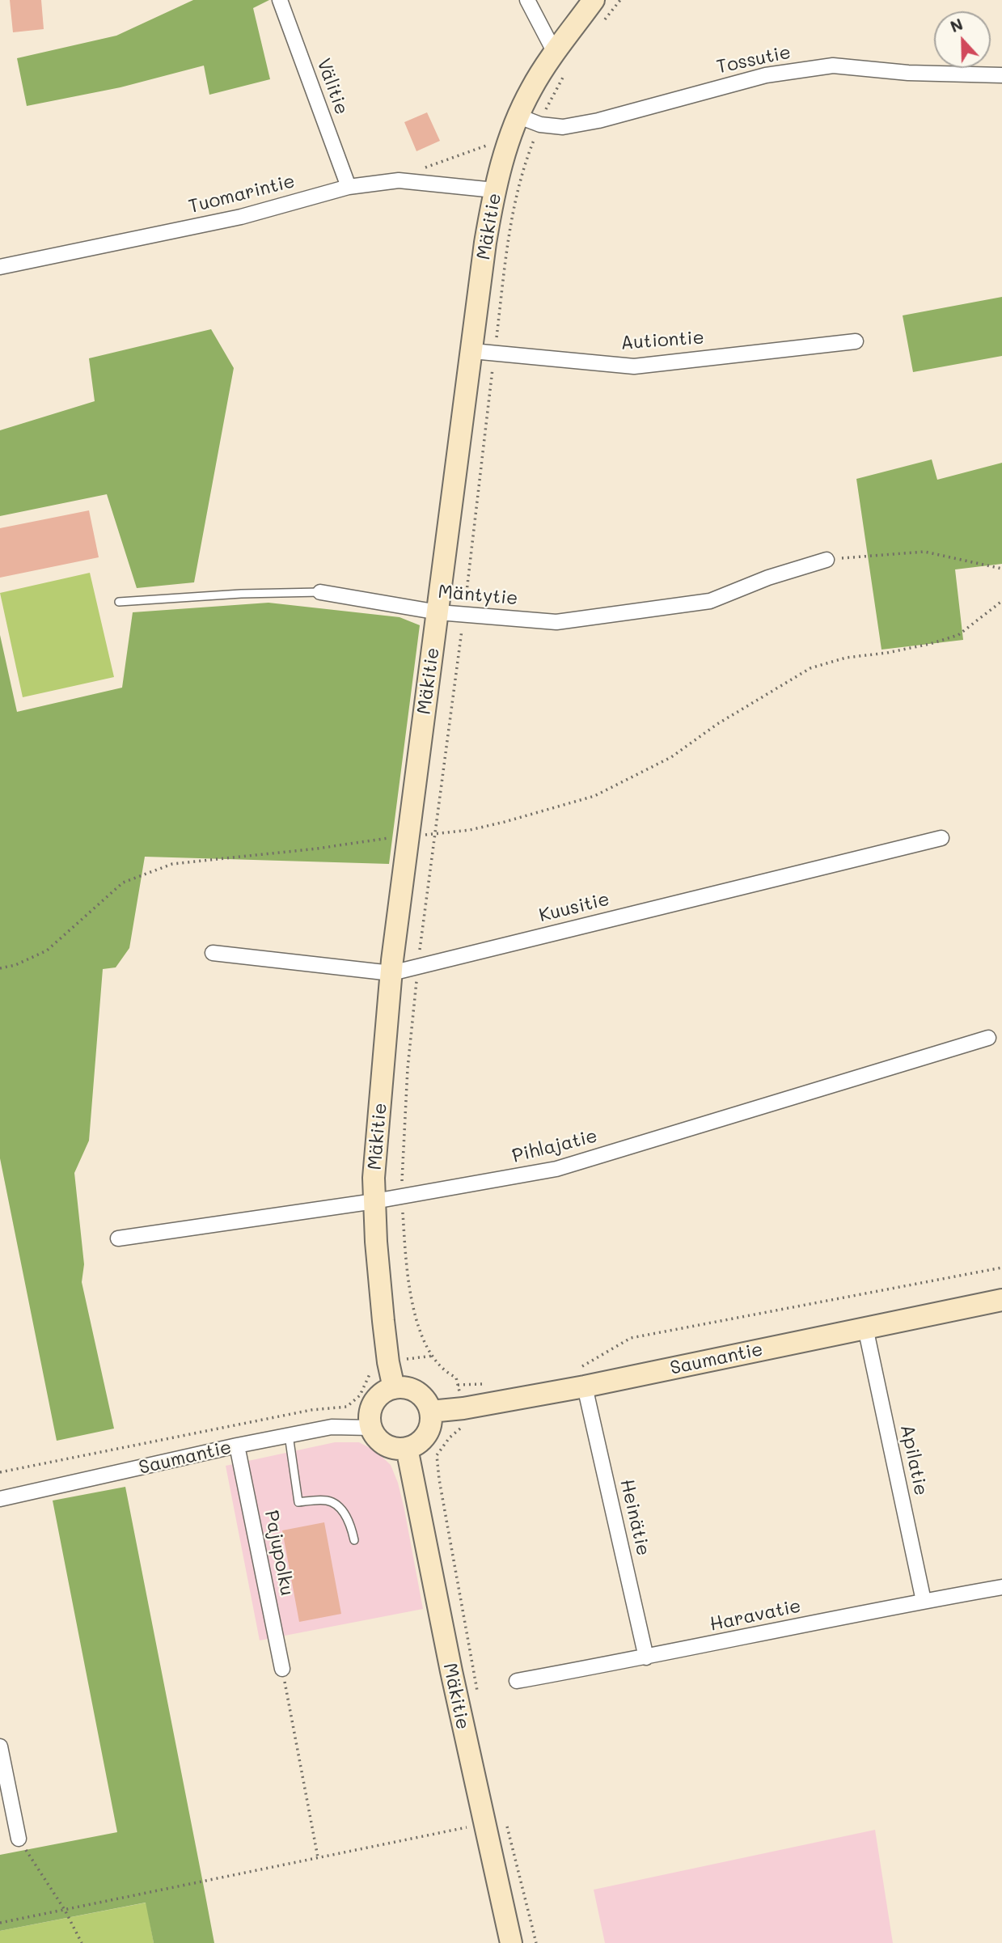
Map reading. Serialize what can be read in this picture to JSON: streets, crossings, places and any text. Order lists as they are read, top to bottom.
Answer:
{
  "streets": {
    "street": [
      "Tossutie",
      "Välitie",
      "Tuomarintie",
      "Mäkitie",
      "Autiontie",
      "Mäntytie",
      "Kuusitie",
      "Pihlajatie",
      "Saumantie",
      "Apilatie",
      "Heinätie",
      "Pajupolku",
      "Haravatie"
    ]
  },
  "crossings": [
    ["Tossutie", "Mäkitie"],
    ["Välitie", "Tuomarintie"],
    ["Tuomarintie", "Mäkitie"],
    ["Mäkitie", "Autiontie"],
    ["Mäkitie", "Mäntytie"],
    ["Mäkitie", "Kuusitie"],
    ["Mäkitie", "Pihlajatie"],
    ["Mäkitie", "Saumantie"],
    ["Saumantie", "Apilatie"],
    ["Saumantie", "Heinätie"],
    ["Saumantie", "Pajupolku"],
    ["Apilatie", "Haravatie"],
    ["Heinätie", "Haravatie"]
  ],
  "north": "top"
}
